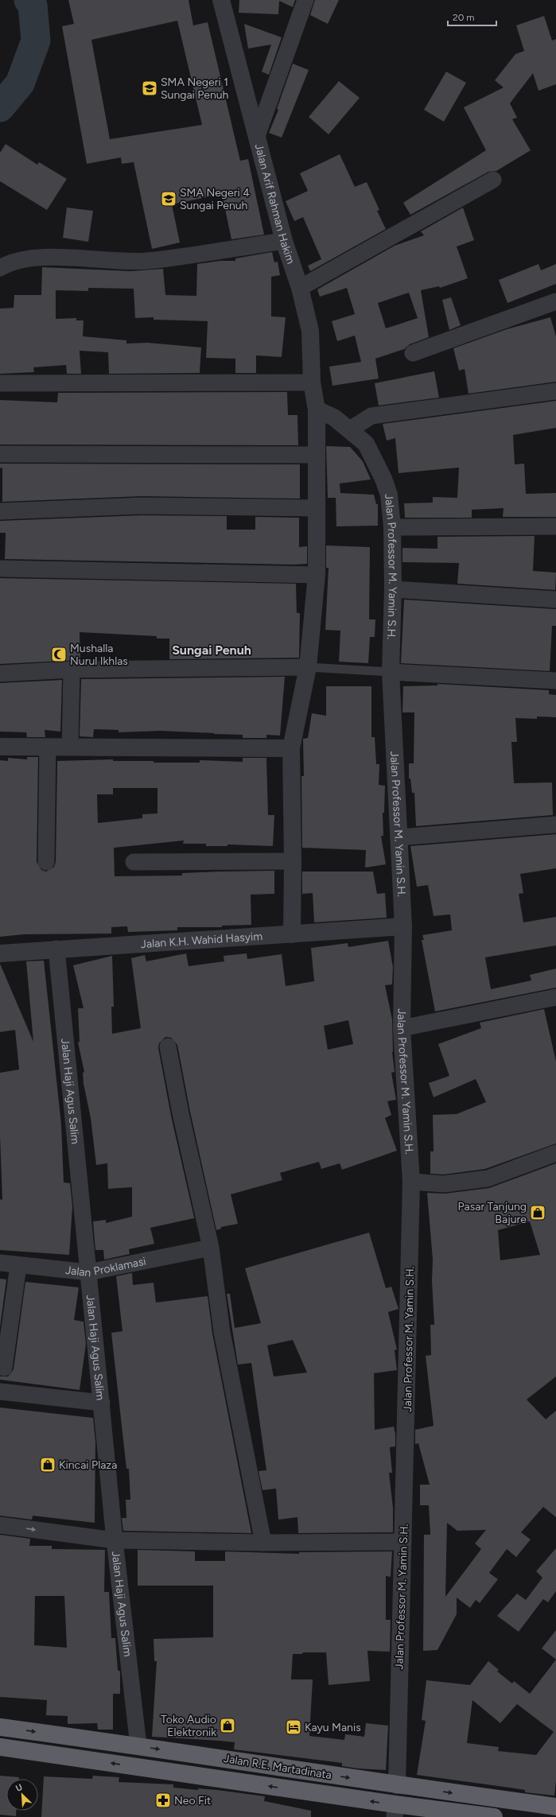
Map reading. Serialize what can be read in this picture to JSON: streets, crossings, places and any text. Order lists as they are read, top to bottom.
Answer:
{
  "streets": {
    "highway": ["Jalan R.E. Martadinata"],
    "street": [
      "Jalan Arif Rahman Hakim",
      "Jalan Professor M. Yamin S.H.",
      "Jalan K.H. Wahid Hasyim",
      "Jalan Haji Agus Salim",
      "Jalan Proklamasi"
    ]
  },
  "crossings": [
    ["Jalan Arif Rahman Hakim", "Jalan Professor M. Yamin S.H."],
    ["Jalan Arif Rahman Hakim", "Jalan K.H. Wahid Hasyim"],
    ["Jalan Professor M. Yamin S.H.", "Jalan K.H. Wahid Hasyim"],
    ["Jalan Professor M. Yamin S.H.", "Jalan R.E. Martadinata"],
    ["Jalan K.H. Wahid Hasyim", "Jalan Haji Agus Salim"],
    ["Jalan Haji Agus Salim", "Jalan Proklamasi"],
    ["Jalan Haji Agus Salim", "Jalan R.E. Martadinata"]
  ],
  "districts": ["Sungai Penuh"],
  "places": {
    "school or university": ["SMA Negeri 1 Sungai Penuh", "SMA Negeri 4 Sungai Penuh"],
    "mosque": ["Mushalla Nurul Ikhlas"],
    "shop": ["Pasar Tanjung Bajure", "Kincai Plaza", "Toko Audio Elektronik"],
    "hotel": ["Kayu Manis"],
    "pharmacy": ["Neo Fit"]
  },
  "scale_bar": "20 m",
  "north": "top left"
}
